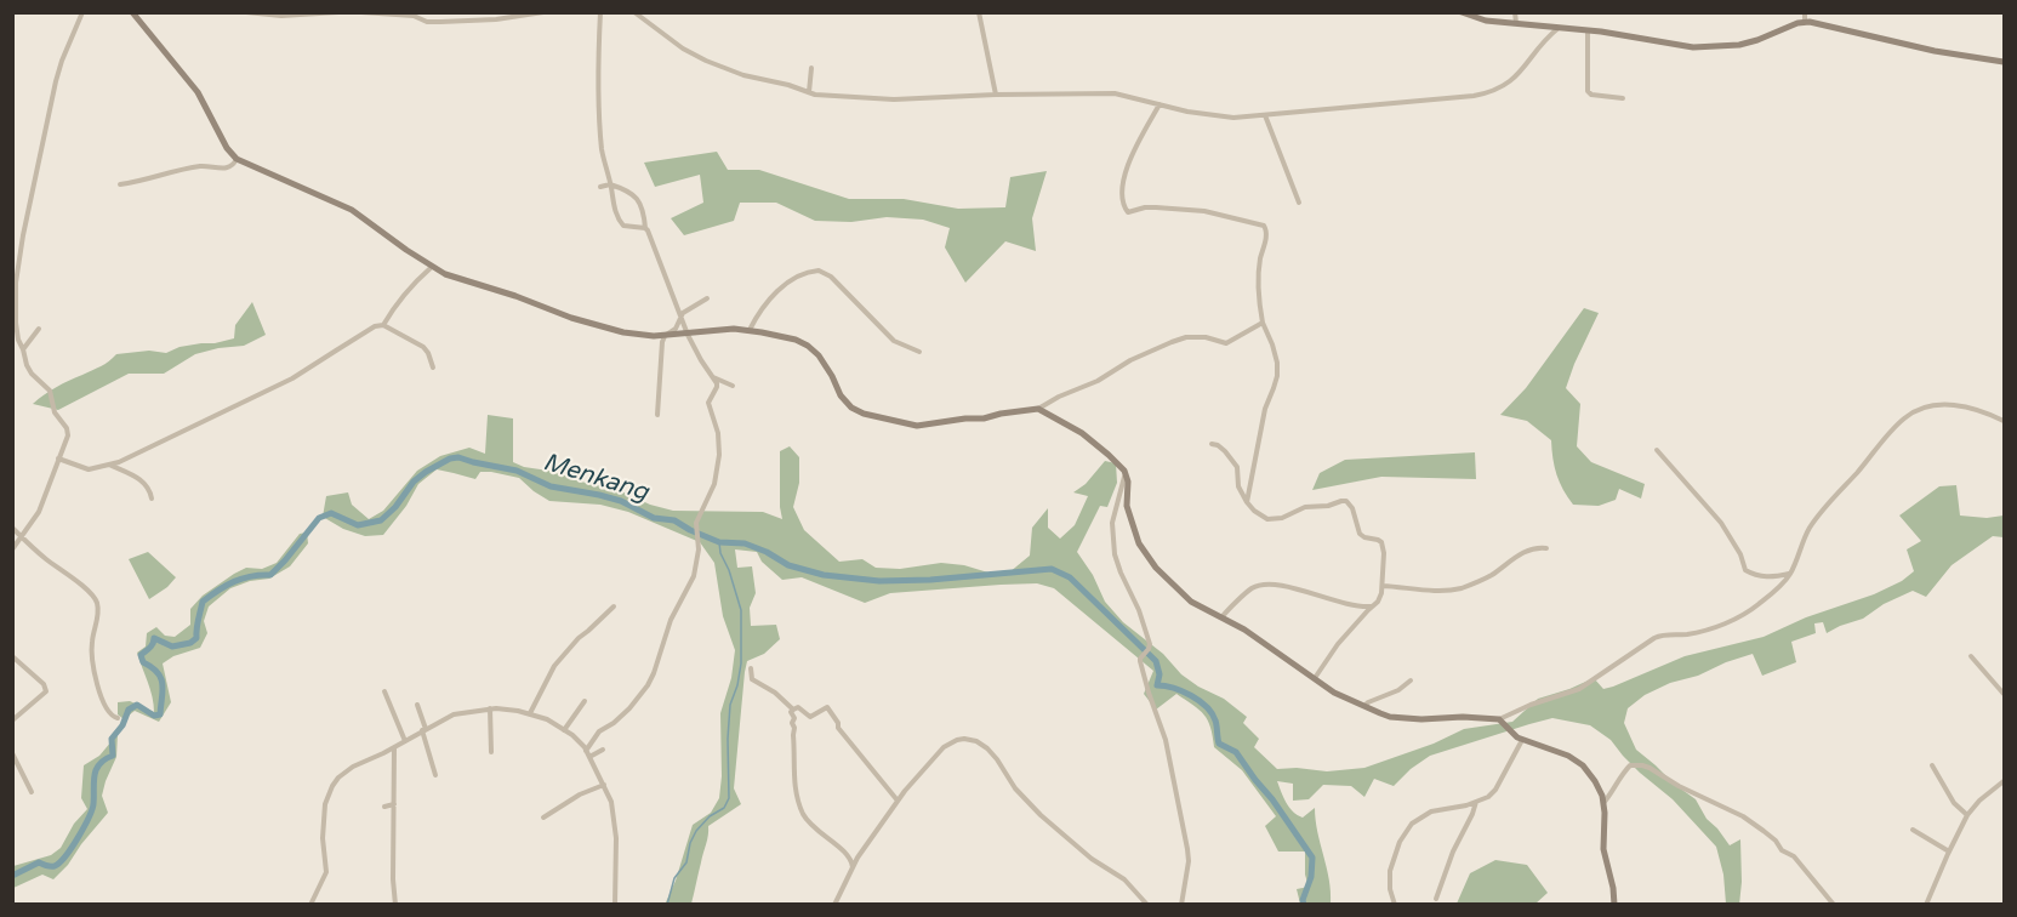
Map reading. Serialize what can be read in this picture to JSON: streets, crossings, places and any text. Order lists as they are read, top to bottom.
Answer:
{
  "water": ["Menkang"]
}
